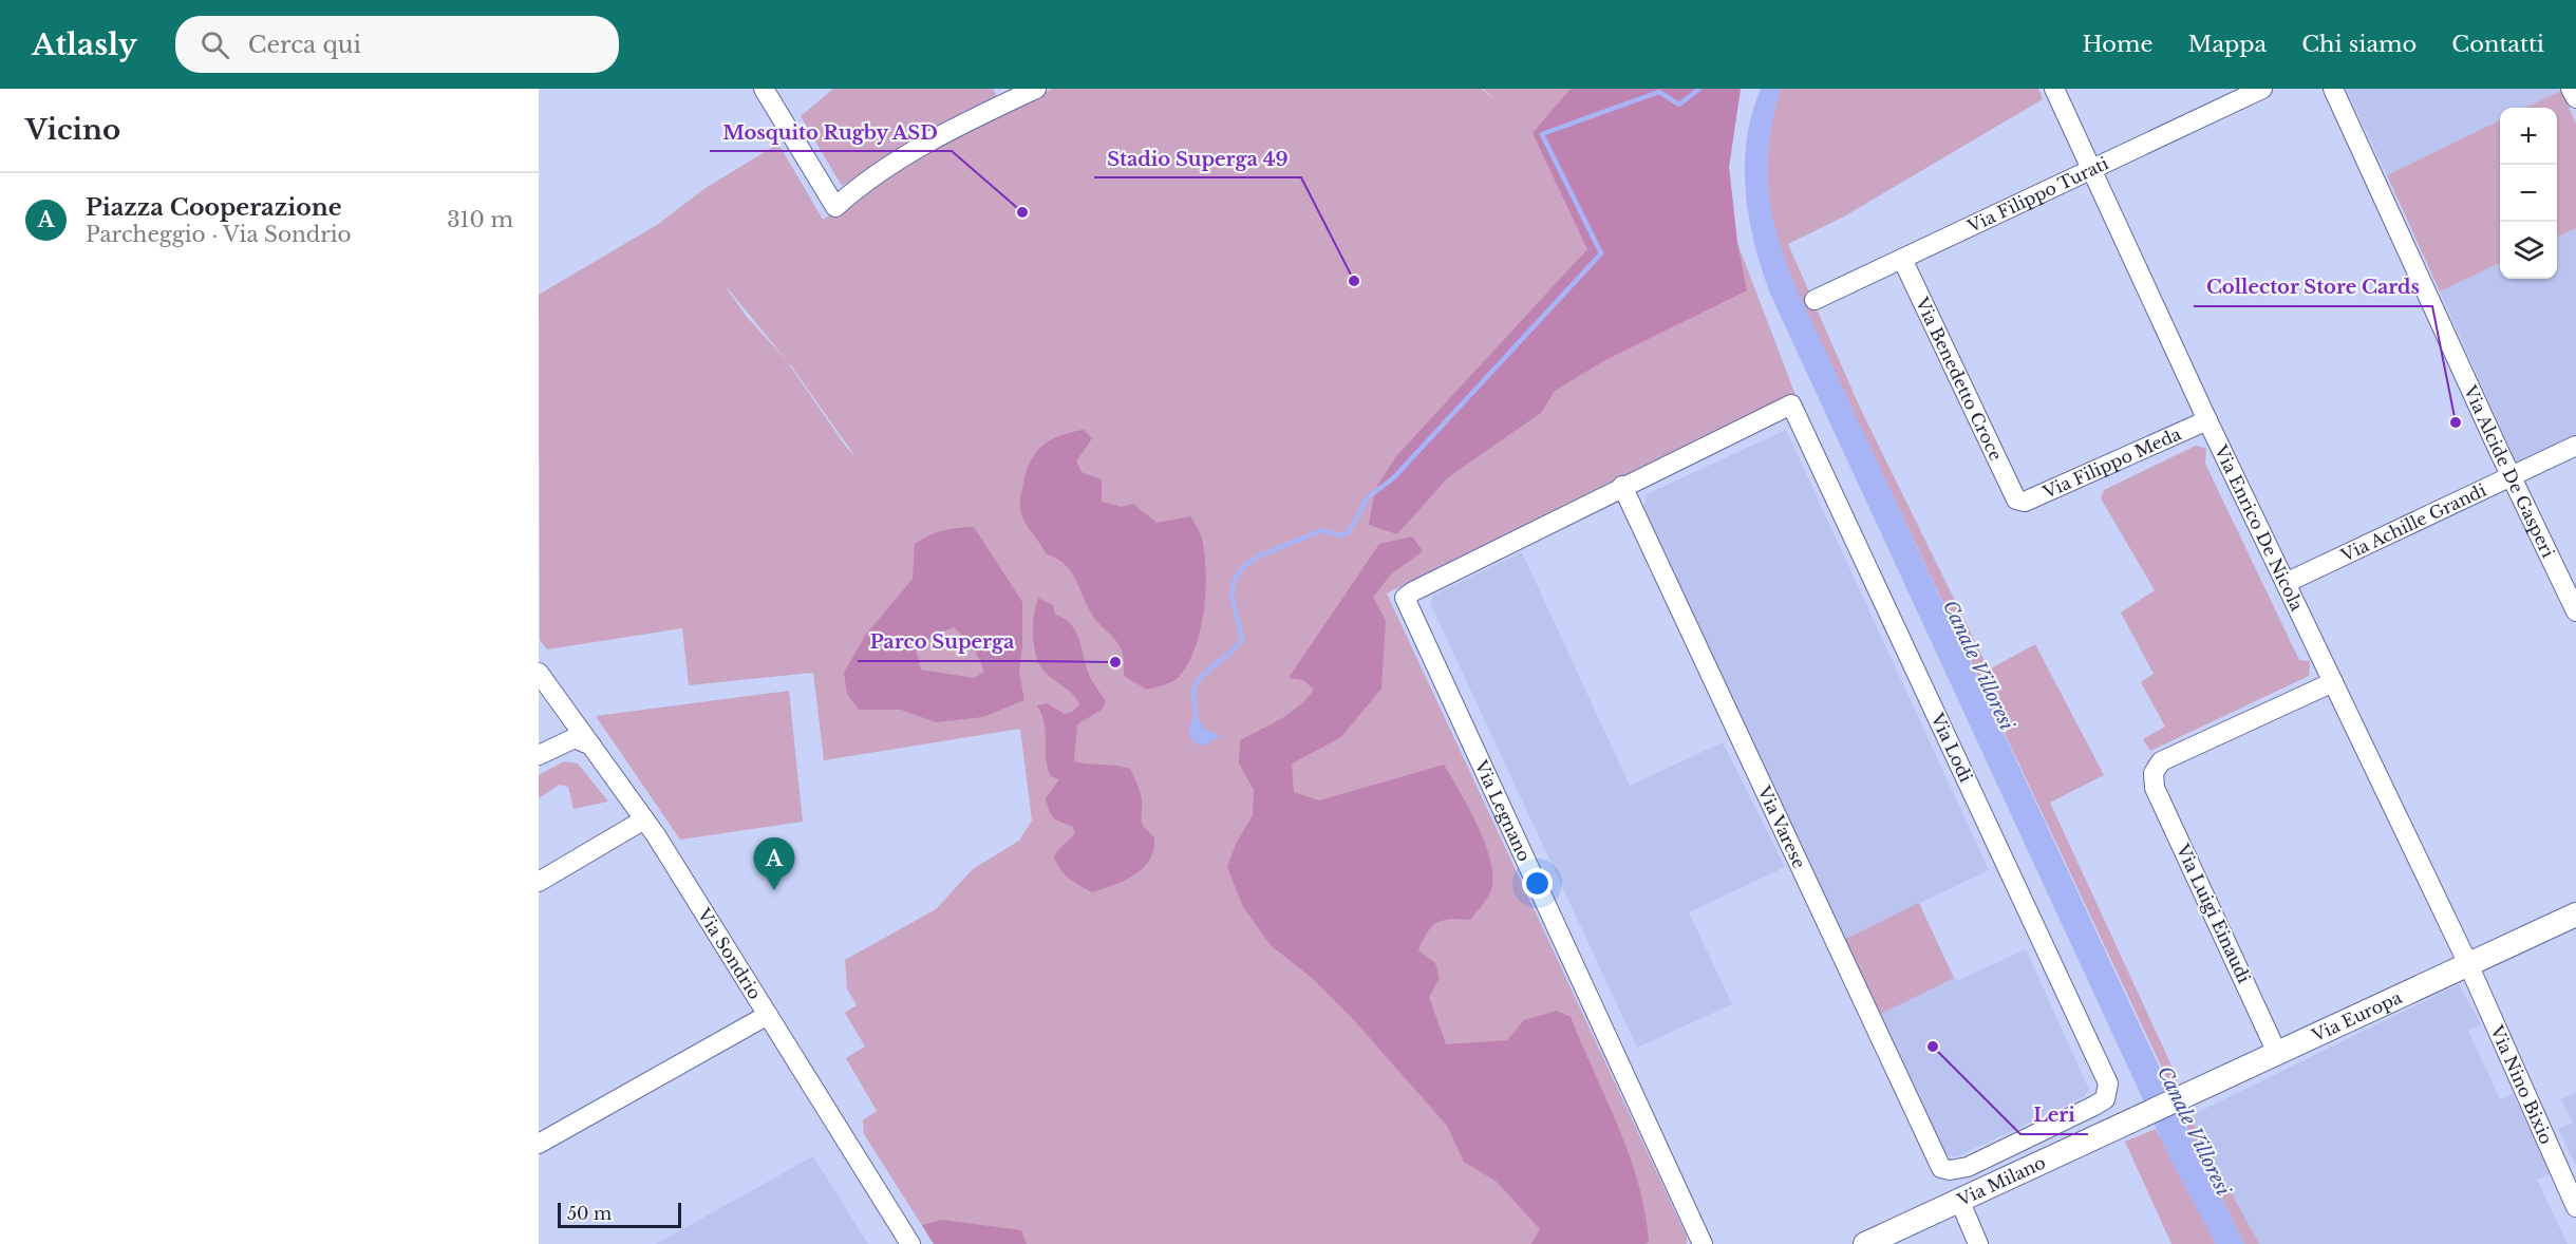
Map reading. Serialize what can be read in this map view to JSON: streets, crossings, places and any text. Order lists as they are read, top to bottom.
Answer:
{
  "streets": {
    "street": [
      "Via Filippo Turati",
      "Via Benedetto Croce",
      "Via Filippo Meda",
      "Via Alcide De Gasperi",
      "Via Achille Grandi",
      "Via Enrico De Nicola",
      "Via Lodi",
      "Via Legnano",
      "Via Varese",
      "Via Luigi Einaudi",
      "Via Sondrio",
      "Via Europa",
      "Via Nino Bixio",
      "Via Milano"
    ]
  },
  "crossings": [
    ["Via Filippo Turati", "Via Benedetto Croce"],
    ["Via Filippo Turati", "Via Enrico De Nicola"],
    ["Via Benedetto Croce", "Via Filippo Meda"],
    ["Via Filippo Meda", "Via Enrico De Nicola"],
    ["Via Alcide De Gasperi", "Via Achille Grandi"],
    ["Via Achille Grandi", "Via Enrico De Nicola"],
    ["Via Enrico De Nicola", "Via Luigi Einaudi"],
    ["Via Enrico De Nicola", "Via Europa"],
    ["Via Enrico De Nicola", "Via Nino Bixio"],
    ["Via Lodi", "Via Legnano"],
    ["Via Lodi", "Via Varese"],
    ["Via Legnano", "Via Varese"],
    ["Via Luigi Einaudi", "Via Europa"],
    ["Via Europa", "Via Nino Bixio"],
    ["Via Europa", "Via Milano"]
  ],
  "water": ["Canale Villoresi"],
  "places": [
    "Mosquito Rugby ASD",
    "Stadio Superga 49",
    "Collector Store Cards",
    "Parco Superga",
    "Leri"
  ],
  "scale_bar": "50 m",
  "page": {
    "header": "Atlasly",
    "search": "Cerca qui",
    "nav": [
      "Home",
      "Mappa",
      "Chi siamo",
      "Contatti"
    ],
    "heading": "Vicino",
    "map_buttons": ["+", "−"],
    "list": [
      {
        "mark": "A",
        "name": "Piazza Cooperazione",
        "note": "Parcheggio · Via Sondrio",
        "value": "310 m"
      }
    ],
    "pins": "A",
    "scale": "50 m"
  }
}
